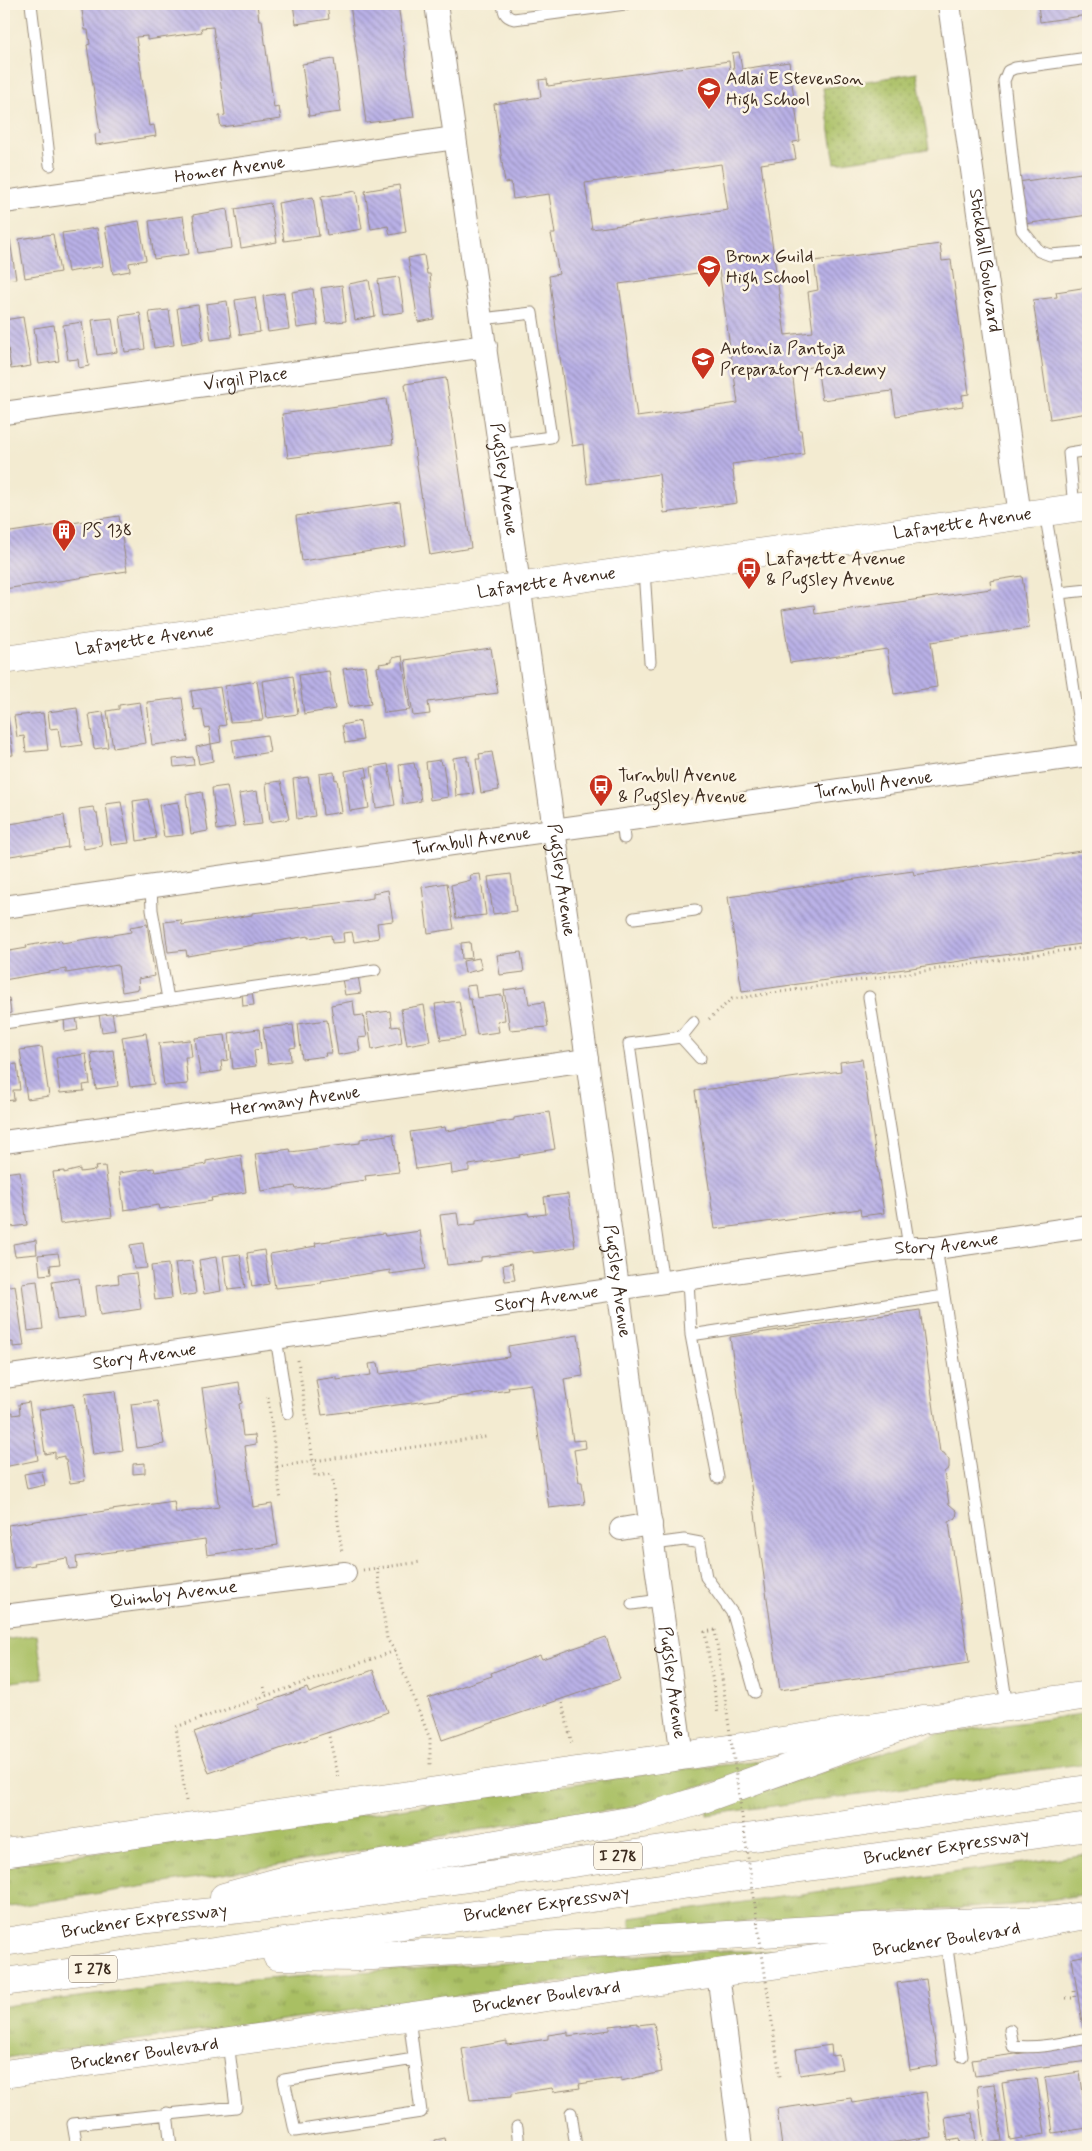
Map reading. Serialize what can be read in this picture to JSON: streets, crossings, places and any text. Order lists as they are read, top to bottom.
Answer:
{
  "streets": {
    "main road": [
      "Lafayette Avenue",
      "Bruckner Expressway",
      "I 278",
      "Bruckner Boulevard"
    ],
    "street": [
      "Homer Avenue",
      "Stickball Boulevard",
      "Virgil Place",
      "Pugsley Avenue",
      "Turnbull Avenue",
      "Hermany Avenue",
      "Story Avenue",
      "Quimby Avenue"
    ]
  },
  "crossings": [
    ["Homer Avenue", "Pugsley Avenue"],
    ["Stickball Boulevard", "Lafayette Avenue"],
    ["Virgil Place", "Pugsley Avenue"],
    ["Pugsley Avenue", "Lafayette Avenue"],
    ["Pugsley Avenue", "Turnbull Avenue"],
    ["Pugsley Avenue", "Hermany Avenue"],
    ["Pugsley Avenue", "Story Avenue"]
  ],
  "places": {
    "school or university": ["Adlai E Stevenson High School", "Bronx Guild High School", "Antonia Pantoja Preparatory Academy"],
    "building": ["PS 138"],
    "bus stop": ["Lafayette Avenue & Pugsley Avenue", "Turnbull Avenue & Pugsley Avenue"]
  }
}
